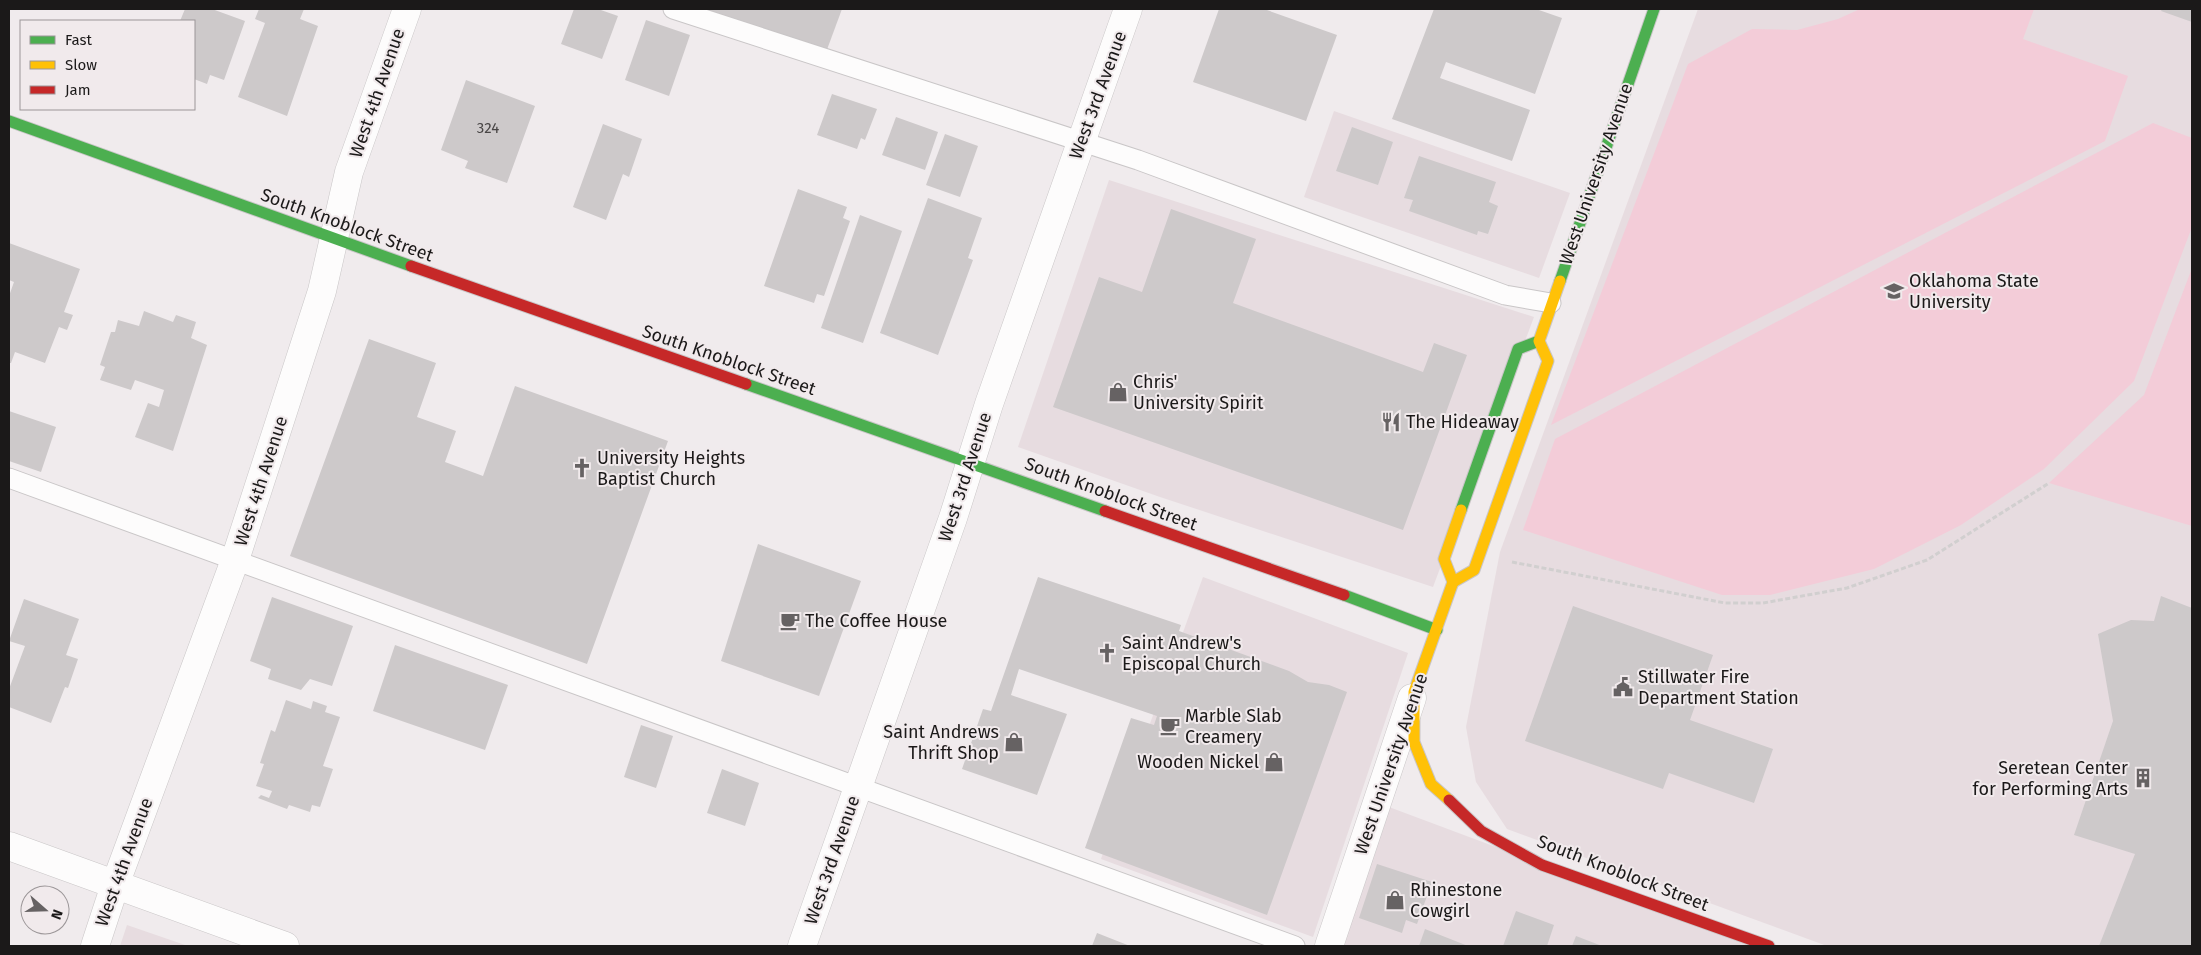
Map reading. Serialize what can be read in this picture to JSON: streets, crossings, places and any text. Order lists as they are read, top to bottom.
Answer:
{
  "streets": {
    "street": [
      "West 4th Avenue",
      "West 3rd Avenue",
      "West University Avenue",
      "South Knoblock Street"
    ]
  },
  "crossings": [
    ["West 4th Avenue", "South Knoblock Street"],
    ["West 3rd Avenue", "South Knoblock Street"],
    ["West University Avenue", "South Knoblock Street"]
  ],
  "places": {
    "school or university": ["Oklahoma State University"],
    "shop": [
      "Chris' University Spirit",
      "Saint Andrews Thrift Shop",
      "Wooden Nickel",
      "Rhinestone Cowgirl"
    ],
    "restaurant": ["The Hideaway"],
    "church": ["University Heights Baptist Church", "Saint Andrew's Episcopal Church"],
    "cafe": ["The Coffee House", "Marble Slab Creamery"],
    "public building": ["Stillwater Fire Department Station"],
    "building": ["Seretean Center for Performing Arts"]
  },
  "house_numbers": ["324"],
  "legend": ["Fast", "Slow", "Jam"],
  "north": "right"
}
